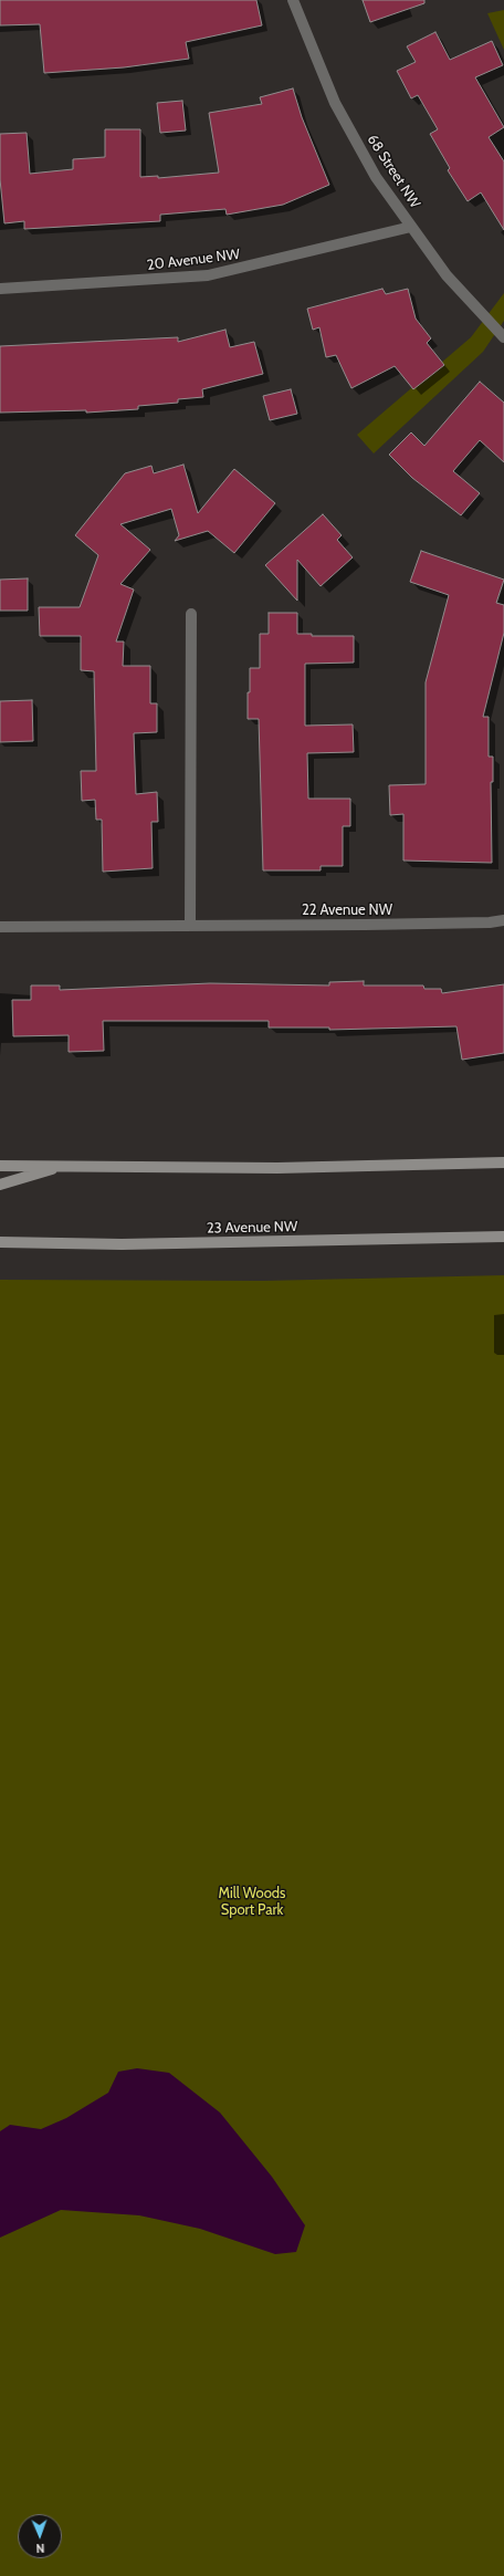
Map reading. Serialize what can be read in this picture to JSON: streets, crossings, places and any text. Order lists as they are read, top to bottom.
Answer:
{
  "streets": {
    "main road": ["23 Avenue NW"],
    "street": ["68 Street NW", "20 Avenue NW", "22 Avenue NW"]
  },
  "crossings": [
    ["68 Street NW", "20 Avenue NW"]
  ],
  "parks": ["Mill Woods Sport Park"],
  "north": "bottom"
}
